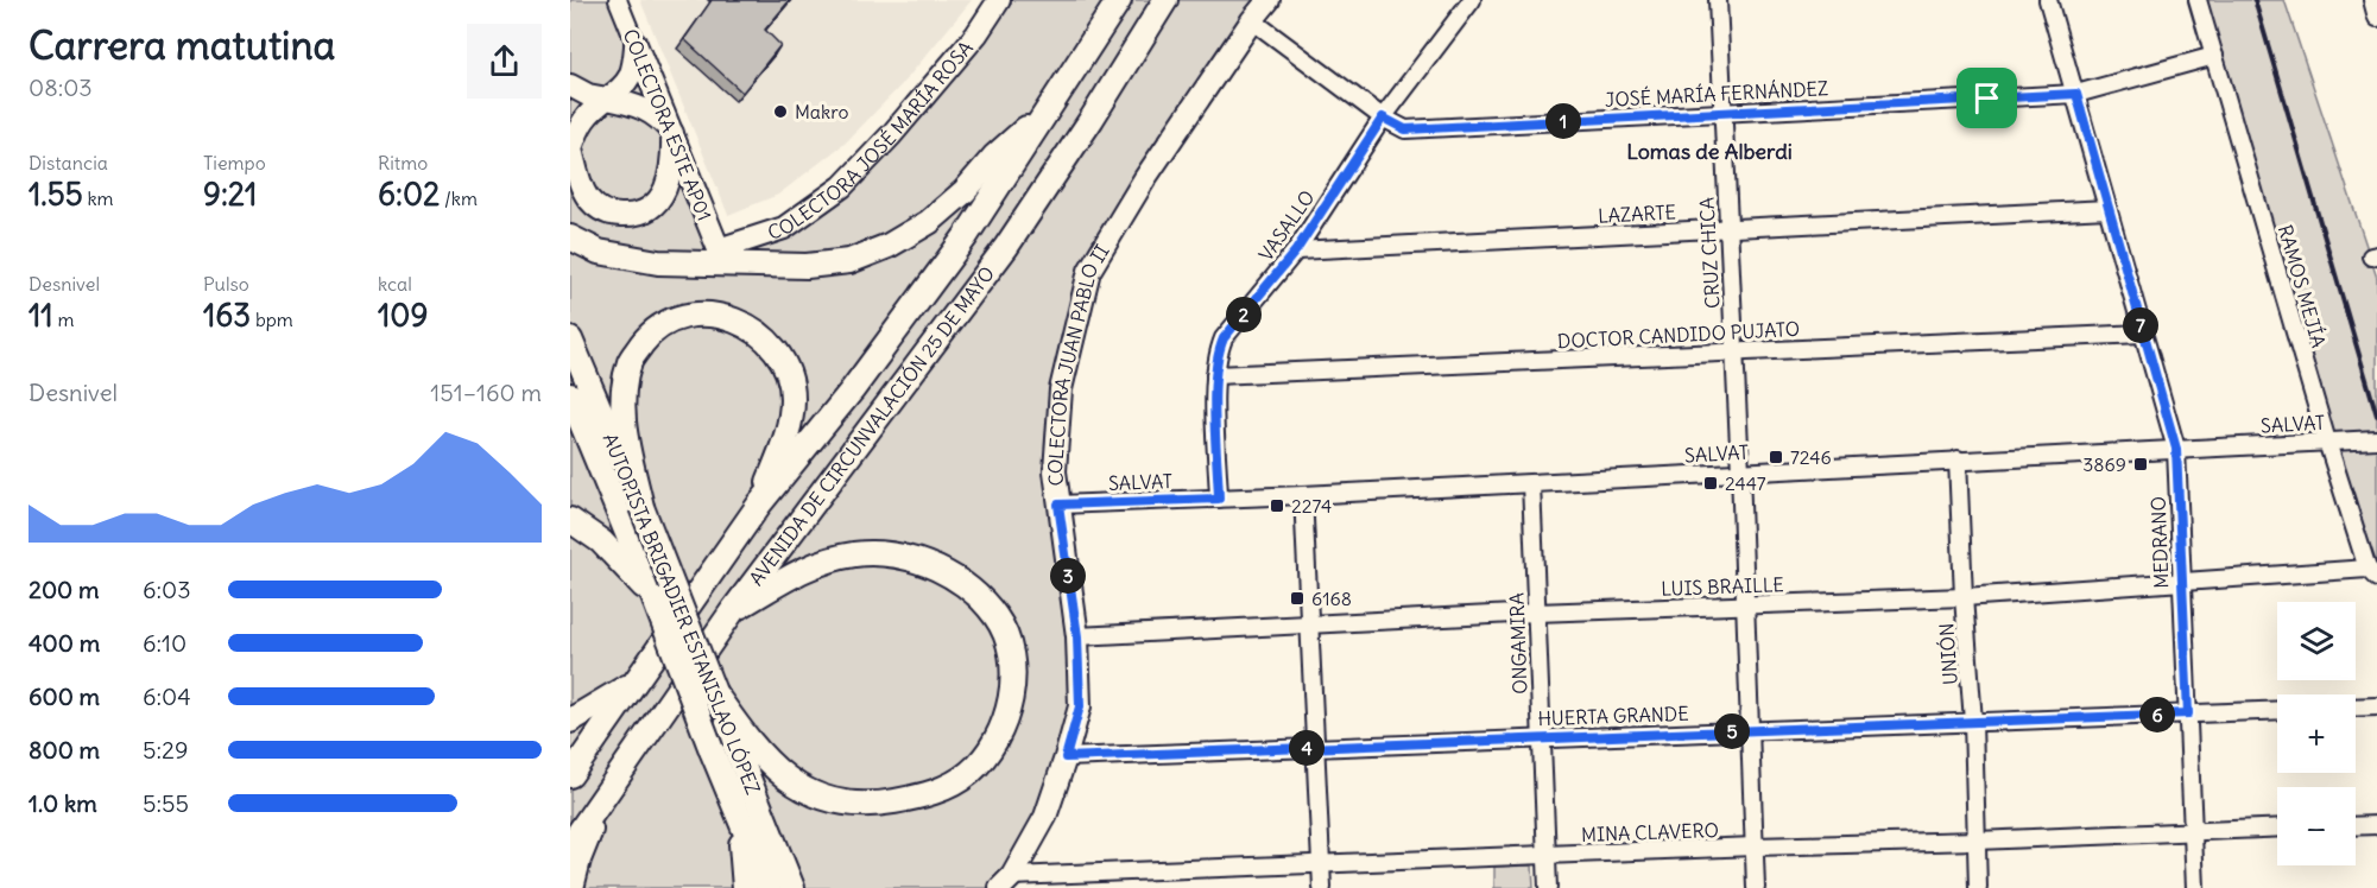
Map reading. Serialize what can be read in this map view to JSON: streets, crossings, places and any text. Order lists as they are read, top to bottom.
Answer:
{
  "streets": {
    "highway": ["AVENIDA DE CIRCUNVALACIÓN 25 DE MAYO", "AUTOPISTA BRIGADIER ESTANISLAO LÓPEZ"],
    "main road": ["COLECTORA ESTE AP01", "COLECTORA JOSÉ MARÍA ROSA", "COLECTORA JUAN PABLO II"],
    "street": [
      "JOSÉ MARÍA FERNÁNDEZ",
      "LAZARTE",
      "VASALLO",
      "CRUZ CHICA",
      "RAMOS MEJÍA",
      "DOCTOR CANDIDO PUJATO",
      "SALVAT",
      "MEDRANO",
      "LUIS BRAILLE",
      "ONGAMIRA",
      "UNIÓN",
      "HUERTA GRANDE",
      "MINA CLAVERO"
    ]
  },
  "crossings": [
    ["JOSÉ MARÍA FERNÁNDEZ", "VASALLO"],
    ["JOSÉ MARÍA FERNÁNDEZ", "CRUZ CHICA"],
    ["JOSÉ MARÍA FERNÁNDEZ", "RAMOS MEJÍA"],
    ["JOSÉ MARÍA FERNÁNDEZ", "COLECTORA JUAN PABLO II"],
    ["JOSÉ MARÍA FERNÁNDEZ", "MEDRANO"],
    ["COLECTORA ESTE AP01", "COLECTORA JOSÉ MARÍA ROSA"],
    ["LAZARTE", "VASALLO"],
    ["LAZARTE", "CRUZ CHICA"],
    ["LAZARTE", "MEDRANO"],
    ["VASALLO", "DOCTOR CANDIDO PUJATO"],
    ["VASALLO", "SALVAT"],
    ["CRUZ CHICA", "DOCTOR CANDIDO PUJATO"],
    ["CRUZ CHICA", "SALVAT"],
    ["CRUZ CHICA", "LUIS BRAILLE"],
    ["CRUZ CHICA", "HUERTA GRANDE"],
    ["CRUZ CHICA", "MINA CLAVERO"],
    ["RAMOS MEJÍA", "SALVAT"],
    ["RAMOS MEJÍA", "LUIS BRAILLE"],
    ["DOCTOR CANDIDO PUJATO", "MEDRANO"],
    ["COLECTORA JUAN PABLO II", "SALVAT"],
    ["COLECTORA JUAN PABLO II", "LUIS BRAILLE"],
    ["COLECTORA JUAN PABLO II", "HUERTA GRANDE"],
    ["COLECTORA JUAN PABLO II", "MINA CLAVERO"],
    ["SALVAT", "MEDRANO"],
    ["SALVAT", "ONGAMIRA"],
    ["SALVAT", "UNIÓN"],
    ["MEDRANO", "LUIS BRAILLE"],
    ["MEDRANO", "HUERTA GRANDE"],
    ["MEDRANO", "MINA CLAVERO"],
    ["LUIS BRAILLE", "ONGAMIRA"],
    ["LUIS BRAILLE", "UNIÓN"],
    ["ONGAMIRA", "HUERTA GRANDE"],
    ["ONGAMIRA", "MINA CLAVERO"],
    ["UNIÓN", "HUERTA GRANDE"],
    ["UNIÓN", "MINA CLAVERO"]
  ],
  "districts": ["Lomas de Alberdi"],
  "places": {
    "other": ["Makro"],
    "transit": [
      "7246",
      "3869",
      "2447",
      "2274",
      "6168"
    ]
  },
  "page": {
    "heading": ["Carrera matutina", "08:03"],
    "pins": [
      "1",
      "2",
      "7",
      "3",
      "6",
      "5",
      "4"
    ],
    "stats": [
      ["Distancia", "1.55 km"],
      ["Tiempo", "9:21"],
      ["Ritmo", "6:02 /km"],
      ["Desnivel", "11 m"],
      ["Pulso", "163 bpm"],
      ["kcal", "109"]
    ],
    "chart": ["Desnivel", "151–160 m"],
    "list": [
      {
        "name": "200 m",
        "note": "6:03"
      },
      {
        "name": "400 m",
        "note": "6:10"
      },
      {
        "name": "600 m",
        "note": "6:04"
      },
      {
        "name": "800 m",
        "note": "5:29"
      },
      {
        "name": "1.0 km",
        "note": "5:55"
      }
    ],
    "map_buttons": ["+", "−"]
  }
}
